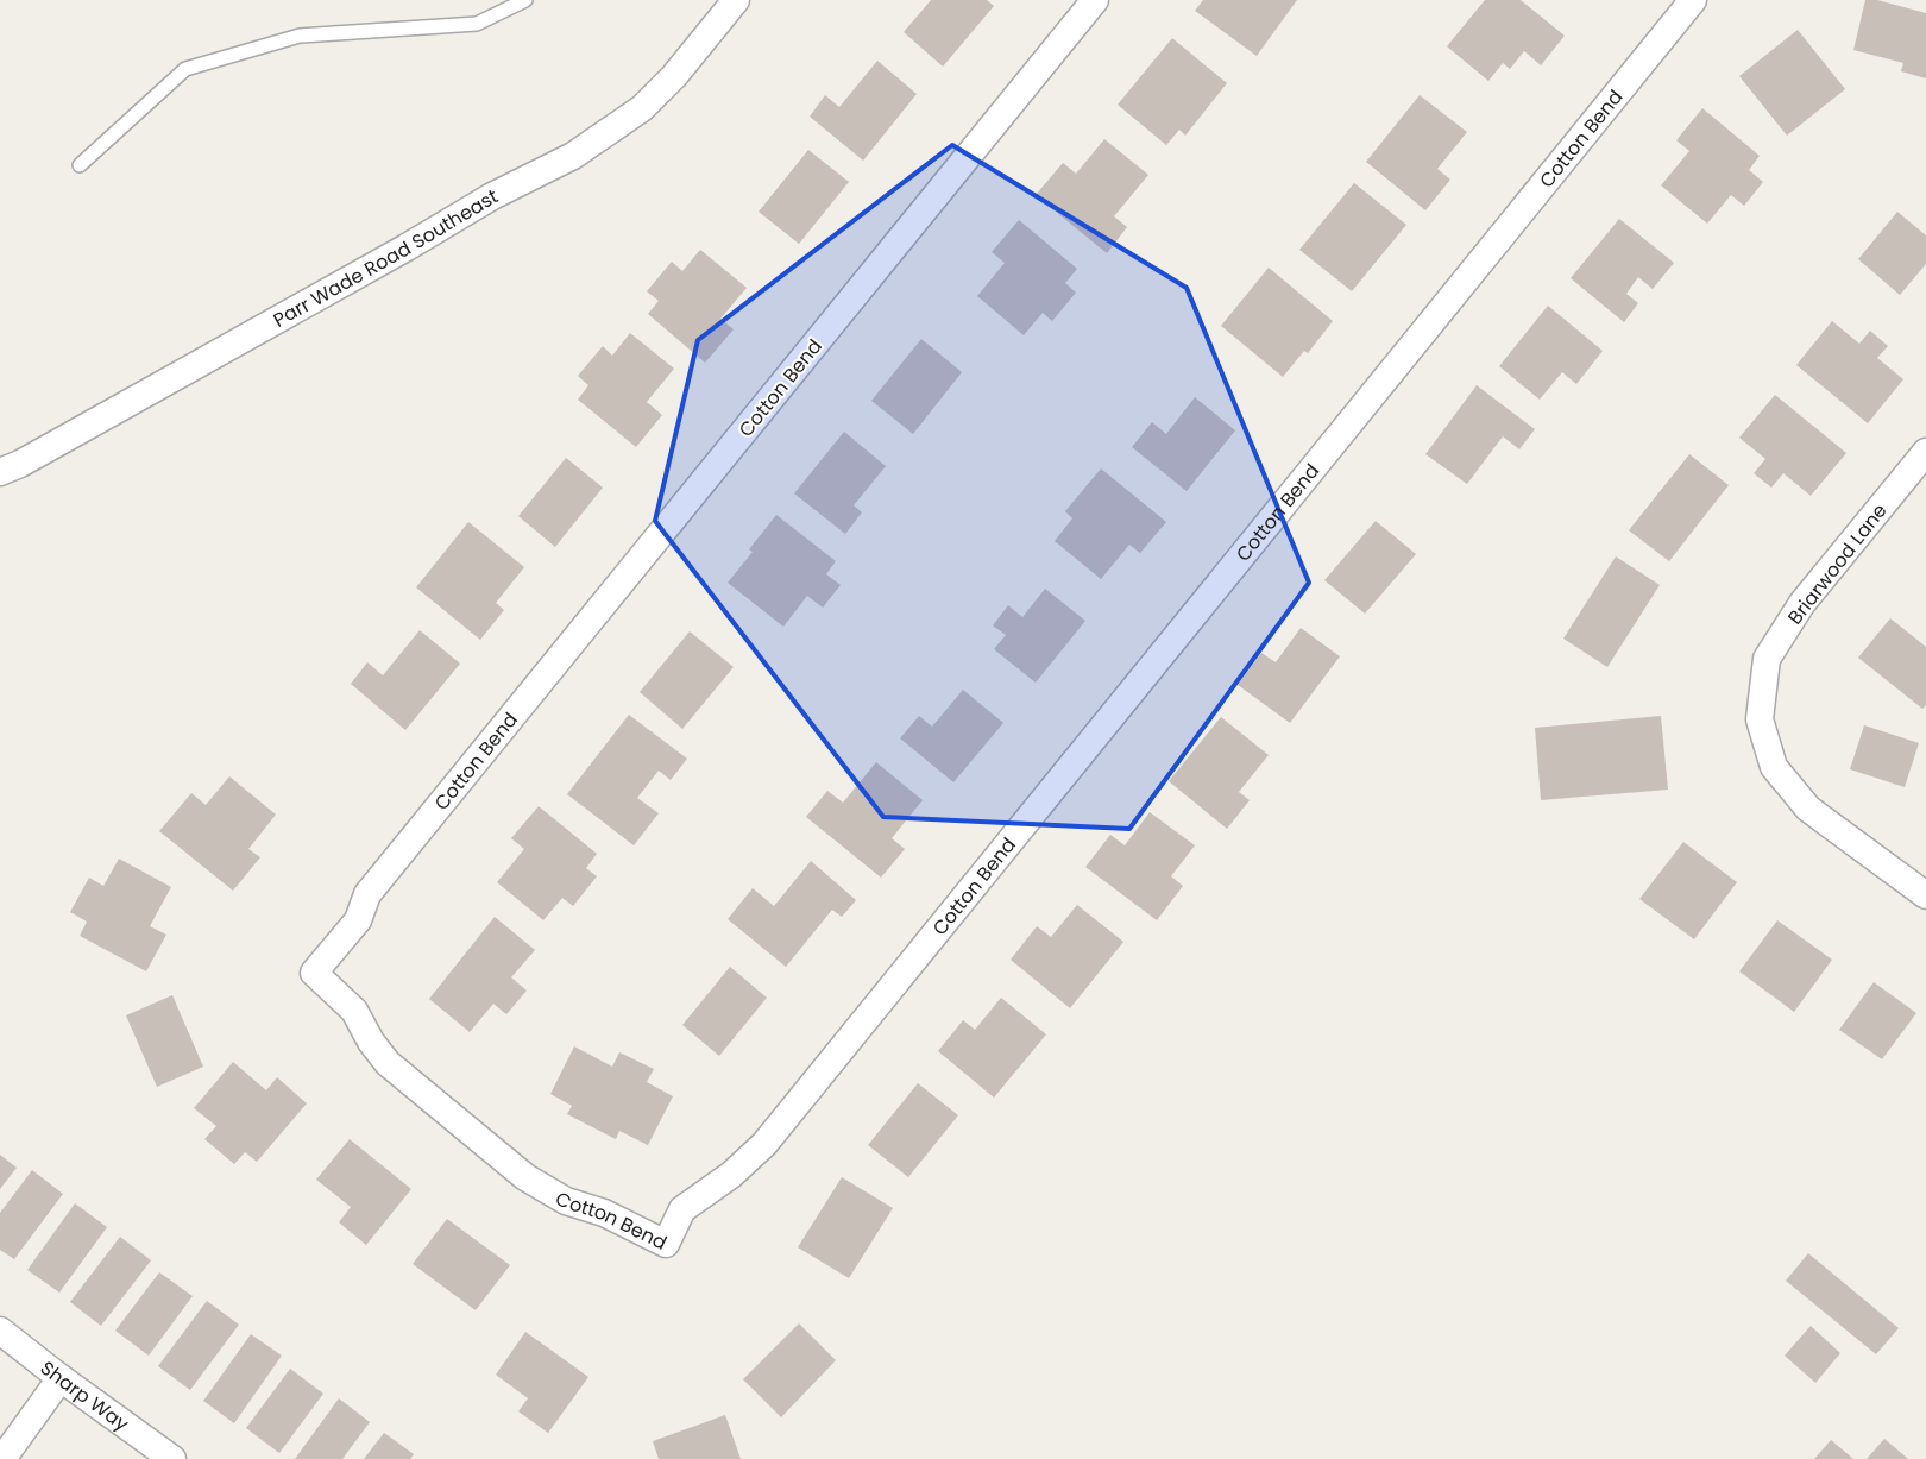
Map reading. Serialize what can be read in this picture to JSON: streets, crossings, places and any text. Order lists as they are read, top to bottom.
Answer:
{
  "streets": {
    "street": [
      "Cotton Bend",
      "Parr Wade Road Southeast",
      "Briarwood Lane",
      "Sharp Way"
    ]
  }
}
